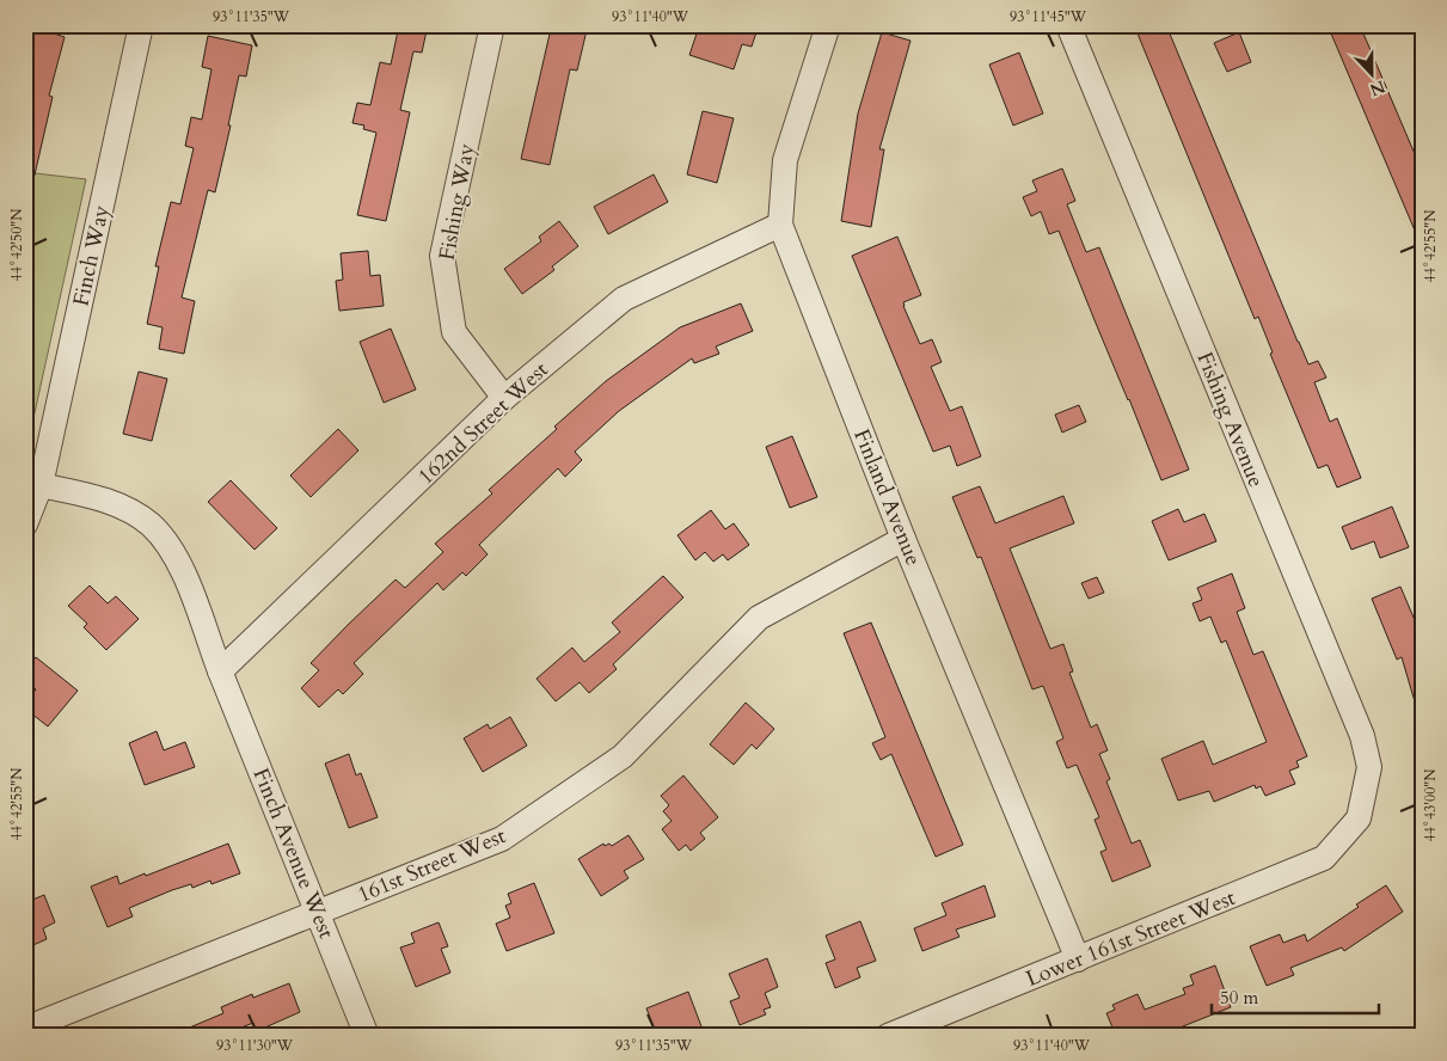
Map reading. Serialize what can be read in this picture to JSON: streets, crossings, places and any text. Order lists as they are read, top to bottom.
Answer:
{
  "streets": {
    "street": [
      "Fishing Way",
      "Finch Way",
      "Fishing Avenue",
      "162nd Street West",
      "Finland Avenue",
      "Finch Avenue West",
      "161st Street West",
      "Lower 161st Street West"
    ]
  },
  "crossings": [
    ["Fishing Way", "162nd Street West"],
    ["Finch Way", "Finch Avenue West"],
    ["Fishing Avenue", "Lower 161st Street West"],
    ["162nd Street West", "Finland Avenue"],
    ["162nd Street West", "Finch Avenue West"],
    ["Finland Avenue", "161st Street West"],
    ["Finland Avenue", "Lower 161st Street West"],
    ["Finch Avenue West", "161st Street West"]
  ],
  "scale_bar": "50 m",
  "north": "bottom",
  "coordinates": [
    "93°11'35\"W",
    "93°11'40\"W",
    "93°11'45\"W",
    "44°42'50\"N",
    "44°42'55\"N",
    "44°43'00\"N",
    "93°11'30\"W"
  ]
}
